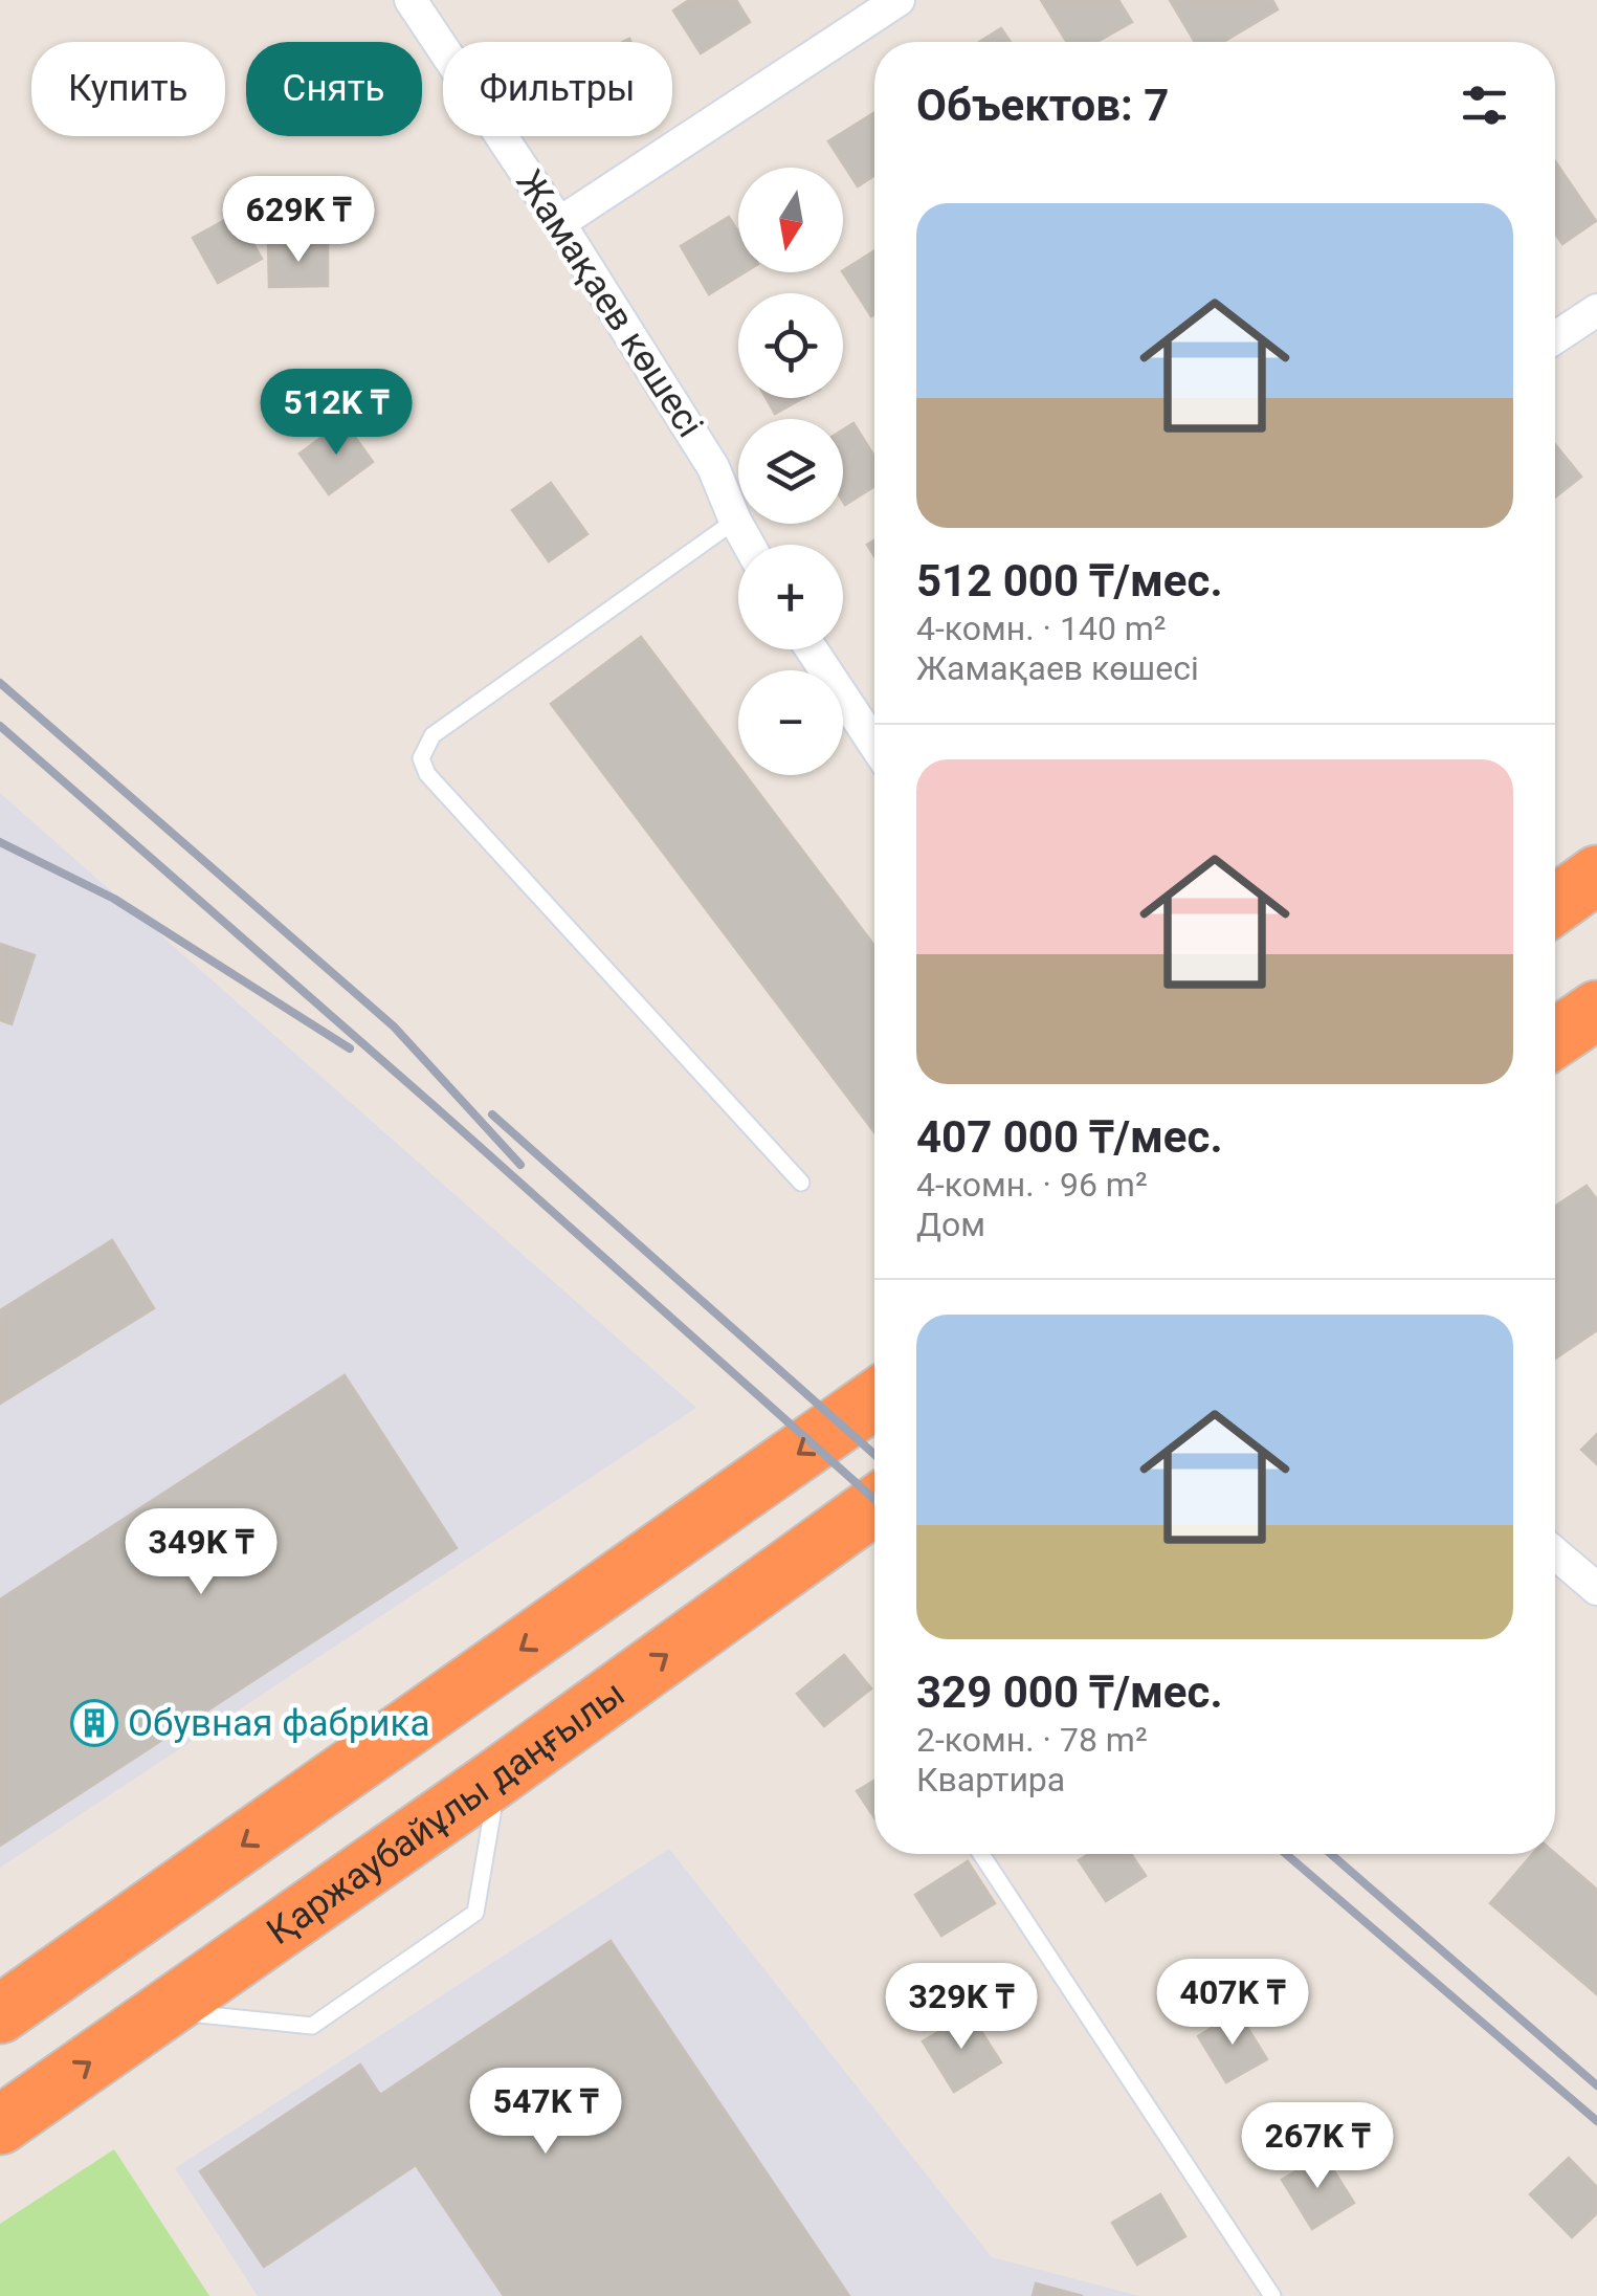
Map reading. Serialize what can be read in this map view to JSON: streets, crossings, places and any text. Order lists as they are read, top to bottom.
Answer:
{
  "streets": {
    "highway": ["Қаржаубайұлы даңғылы"],
    "street": ["Жамақаев көшесі"]
  },
  "places": {
    "building": ["Обувная фабрика"]
  },
  "north": "bottom",
  "page": {
    "chip": ["Купить", "Снять", "Фильтры"],
    "heading": "Объектов: 7",
    "map_buttons": ["+", "−"],
    "list": [
      {
        "name": "512 000 ₸/мес.",
        "note": "4-комн. · 140 m² · Жамақаев көшесі"
      },
      {
        "name": "407 000 ₸/мес.",
        "note": "4-комн. · 96 m² · Дом"
      },
      {
        "name": "329 000 ₸/мес.",
        "note": "2-комн. · 78 m² · Квартира"
      }
    ],
    "price": [
      "629K ₸",
      "512K ₸",
      "349K ₸",
      "407K ₸",
      "329K ₸",
      "547K ₸",
      "267K ₸"
    ]
  }
}
